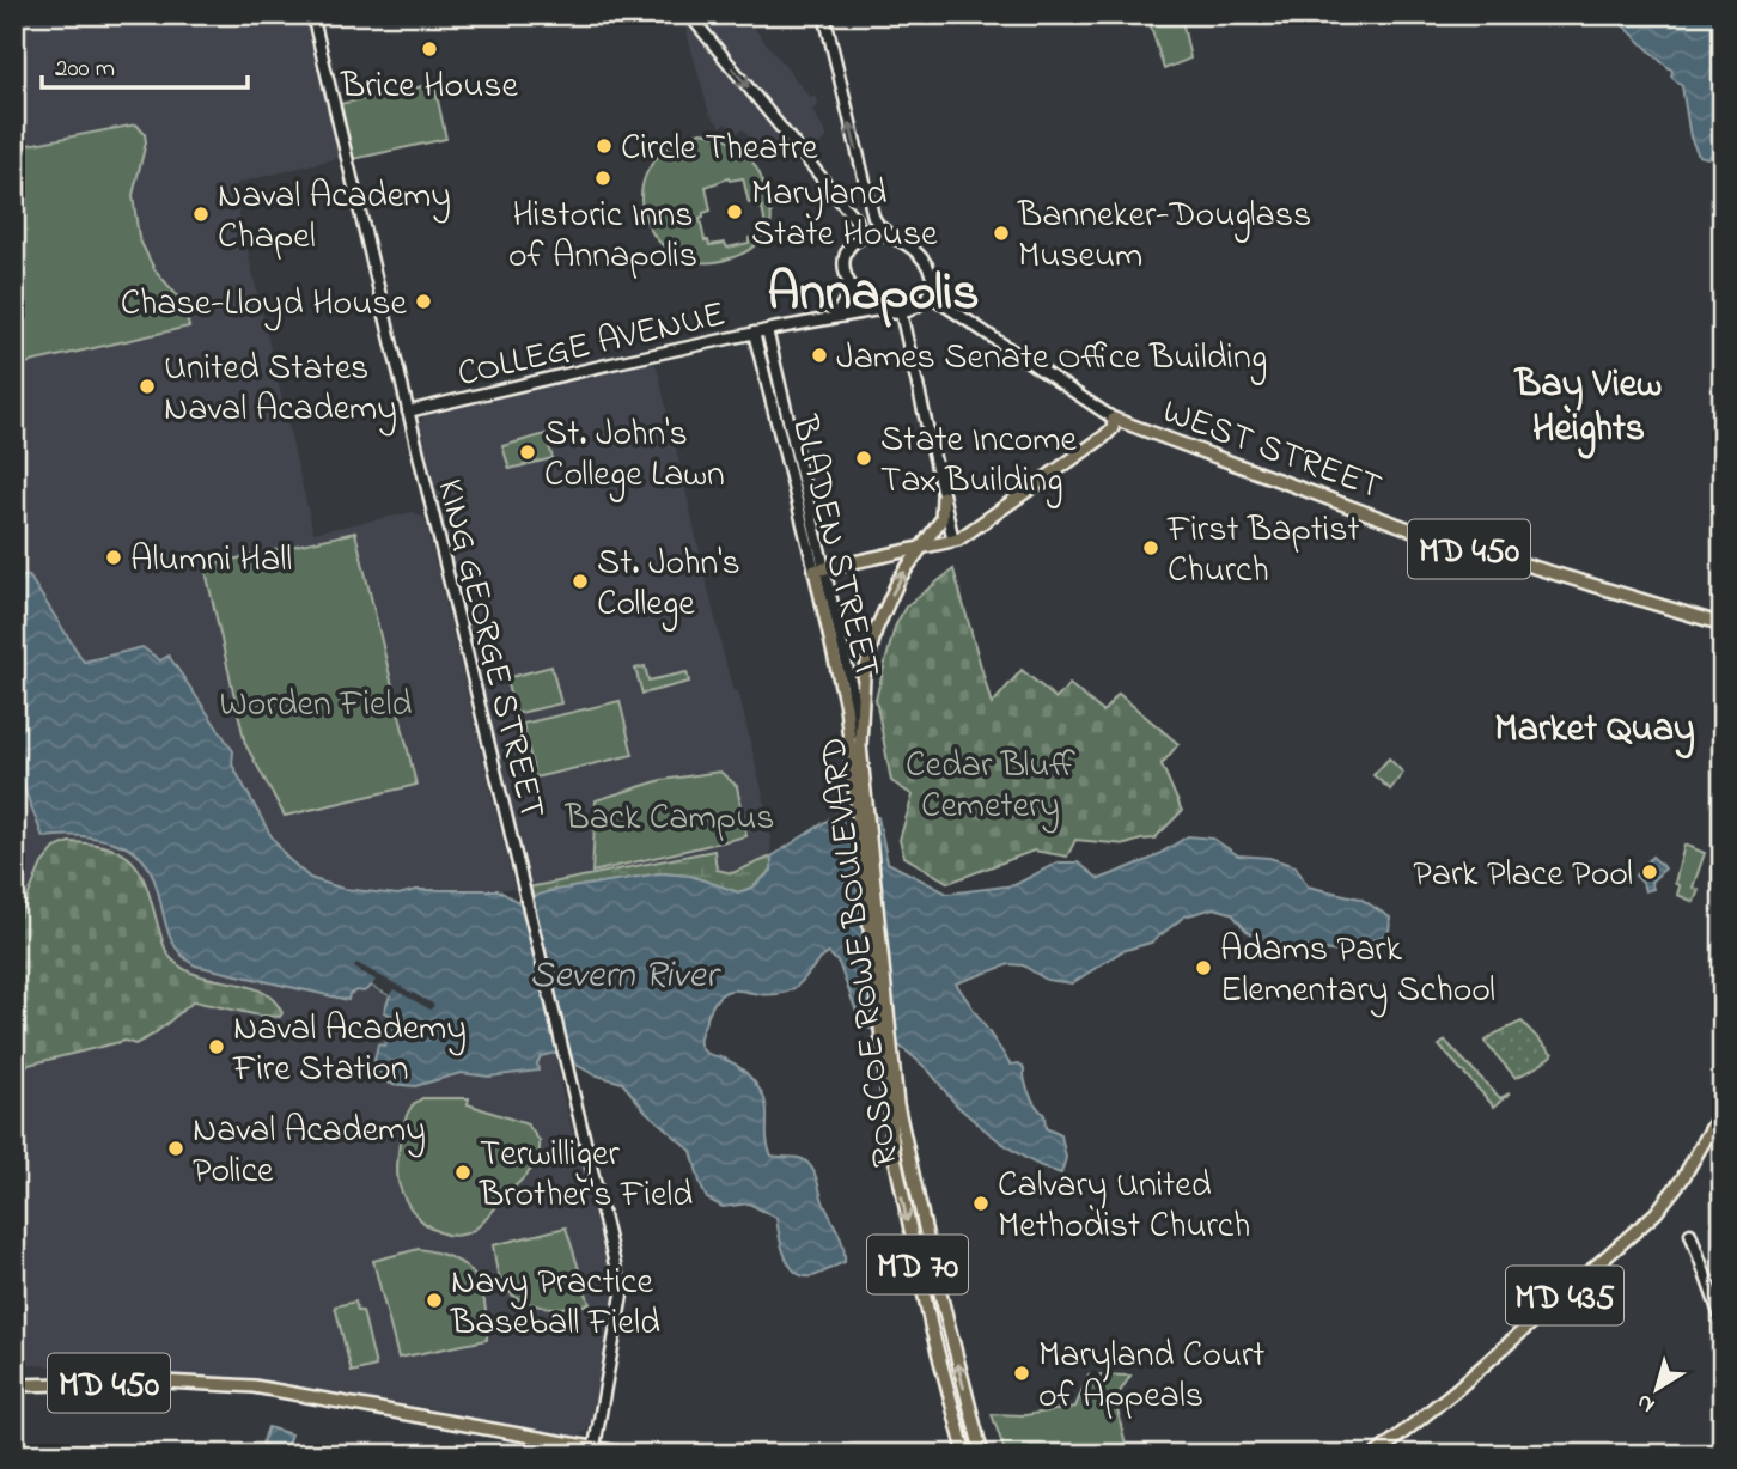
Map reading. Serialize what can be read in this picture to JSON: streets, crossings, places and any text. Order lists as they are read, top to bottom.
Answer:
{
  "streets": {
    "main road": [
      "COLLEGE AVENUE",
      "WEST STREET",
      "BLADEN STREET",
      "MD 450",
      "KING GEORGE STREET",
      "ROSCOE ROWE BOULEVARD",
      "MD 70",
      "MD 435"
    ]
  },
  "crossings": [
    ["COLLEGE AVENUE", "WEST STREET"],
    ["COLLEGE AVENUE", "BLADEN STREET"],
    ["COLLEGE AVENUE", "KING GEORGE STREET"],
    ["BLADEN STREET", "ROSCOE ROWE BOULEVARD"],
    ["MD 450", "KING GEORGE STREET"]
  ],
  "districts": ["Annapolis", "Bay View Heights", "Market Quay"],
  "water": ["Severn River"],
  "parks": ["Worden Field", "Cedar Bluff Cemetery", "Back Campus"],
  "places": [
    "Brice House",
    "Circle Theatre",
    "Historic Inns of Annapolis",
    "Maryland State House",
    "Naval Academy Chapel",
    "Banneker-Douglass Museum",
    "Chase-Lloyd House",
    "James Senate Office Building",
    "United States Naval Academy",
    "St. John's College Lawn",
    "State Income Tax Building",
    "First Baptist Church",
    "Alumni Hall",
    "St. John's College",
    "Park Place Pool",
    "Adams Park Elementary School",
    "Naval Academy Fire Station",
    "Naval Academy Police",
    "Terwilliger Brother's Field",
    "Calvary United Methodist Church",
    "Navy Practice Baseball Field",
    "Maryland Court of Appeals"
  ],
  "scale_bar": "200 m",
  "north": "bottom left"
}
